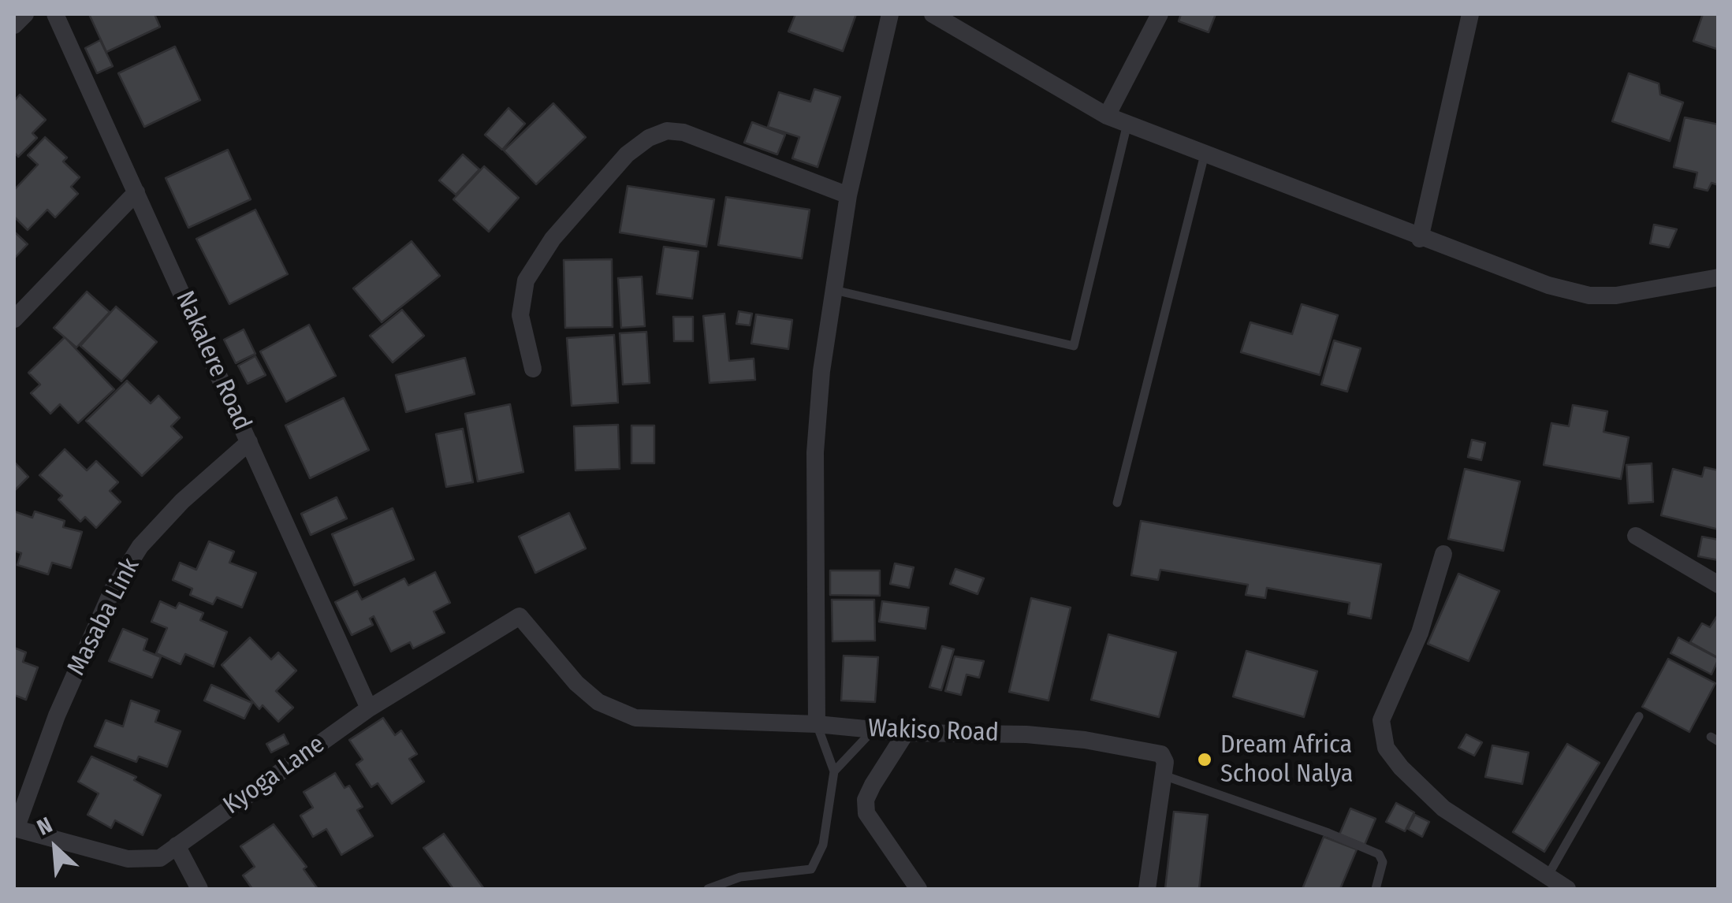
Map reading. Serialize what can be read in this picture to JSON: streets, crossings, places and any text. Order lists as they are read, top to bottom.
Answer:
{
  "streets": {
    "street": [
      "Nakalere Road",
      "Masaba Link",
      "Wakiso Road",
      "Kyoga Lane"
    ]
  },
  "crossings": [
    ["Nakalere Road", "Masaba Link"],
    ["Nakalere Road", "Kyoga Lane"],
    ["Masaba Link", "Kyoga Lane"],
    ["Wakiso Road", "Kyoga Lane"]
  ],
  "places": ["Dream Africa School Nalya"],
  "north": "top left"
}
